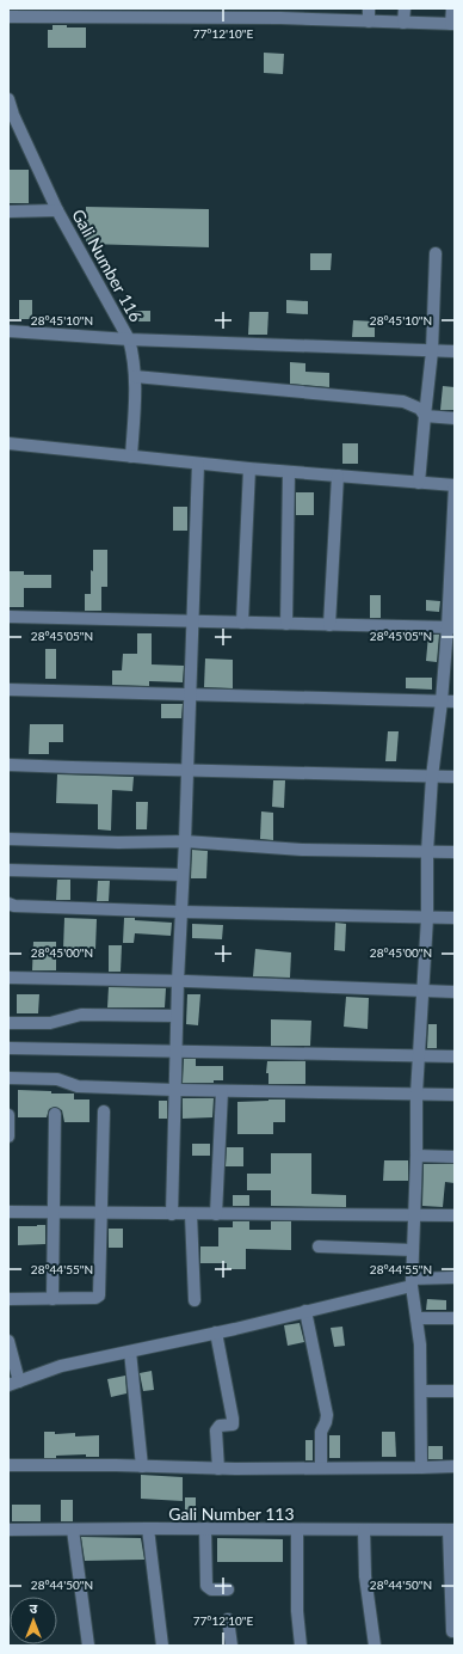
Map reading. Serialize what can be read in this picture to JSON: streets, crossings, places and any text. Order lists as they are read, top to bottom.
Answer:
{
  "streets": {
    "street": ["Gali Number 116", "Gali Number 113"]
  },
  "north": "top",
  "coordinates": [
    "77°12'10\"E",
    "28°45'10\"N",
    "28°45'05\"N",
    "28°45'00\"N",
    "28°44'55\"N",
    "28°44'50\"N"
  ]
}
